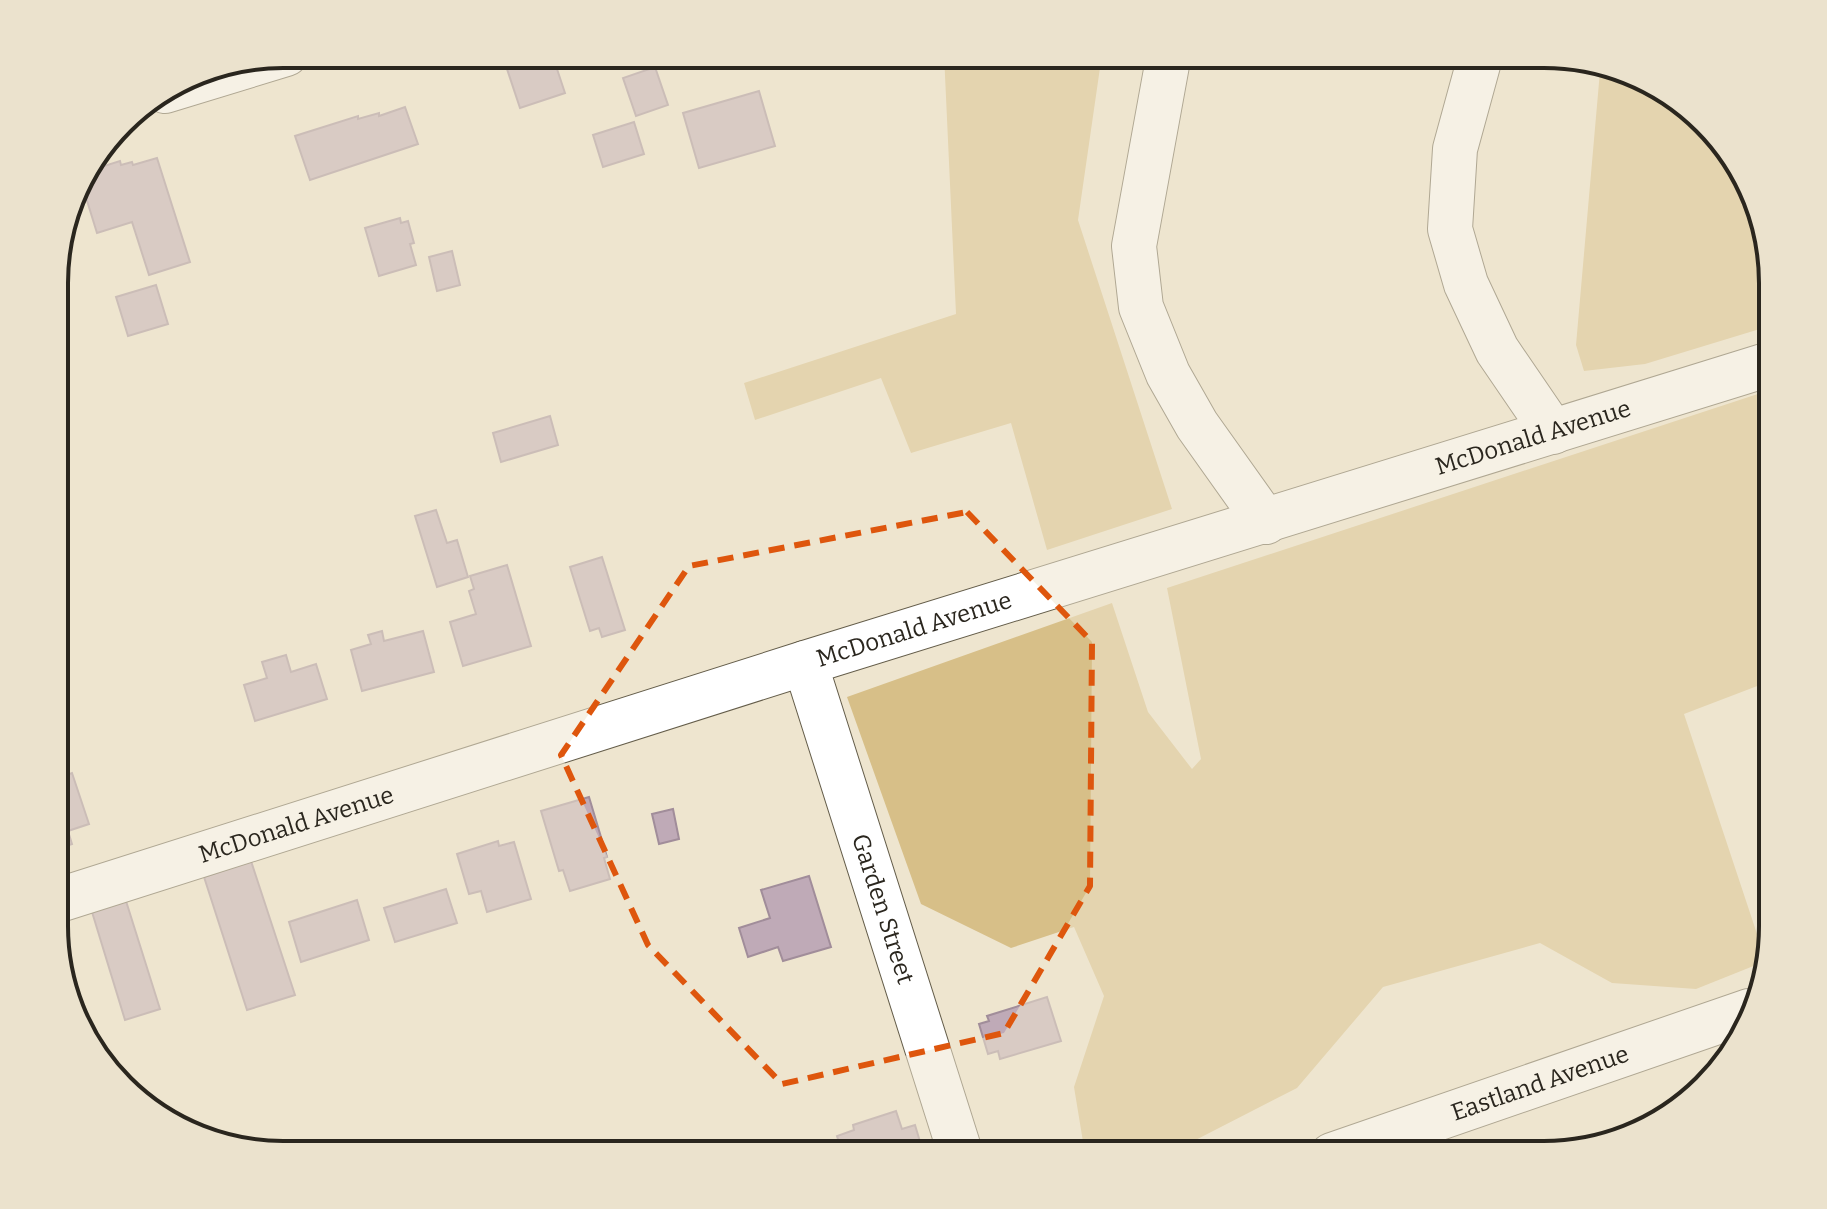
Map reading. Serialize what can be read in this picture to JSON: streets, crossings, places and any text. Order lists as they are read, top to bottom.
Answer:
{
  "streets": {
    "street": ["McDonald Avenue", "Garden Street", "Eastland Avenue"]
  },
  "crossings": [
    ["McDonald Avenue", "Garden Street"]
  ]
}
